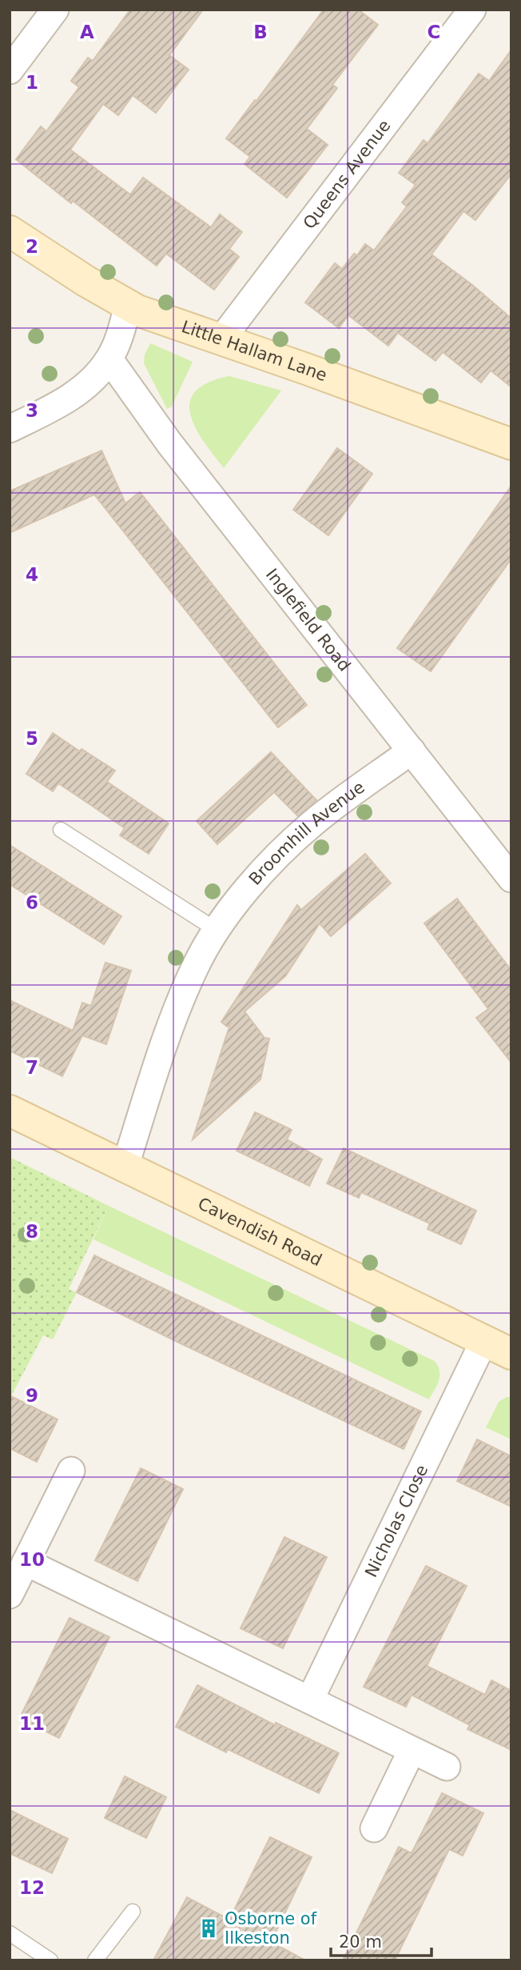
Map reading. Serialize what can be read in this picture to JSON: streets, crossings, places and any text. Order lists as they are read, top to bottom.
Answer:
{
  "streets": {
    "street": [
      "Queens Avenue",
      "Little Hallam Lane",
      "Inglefield Road",
      "Broomhill Avenue",
      "Cavendish Road",
      "Nicholas Close"
    ]
  },
  "crossings": [
    ["Queens Avenue", "Little Hallam Lane"],
    ["Inglefield Road", "Broomhill Avenue"],
    ["Broomhill Avenue", "Cavendish Road"],
    ["Cavendish Road", "Nicholas Close"]
  ],
  "places": {
    "building": ["Osborne of Ilkeston"]
  },
  "scale_bar": "20 m",
  "grid": {
    "columns": ["A", "B", "C"],
    "rows": [
      "1",
      "2",
      "3",
      "4",
      "5",
      "6",
      "7",
      "8",
      "9",
      "10",
      "11",
      "12"
    ]
  }
}
